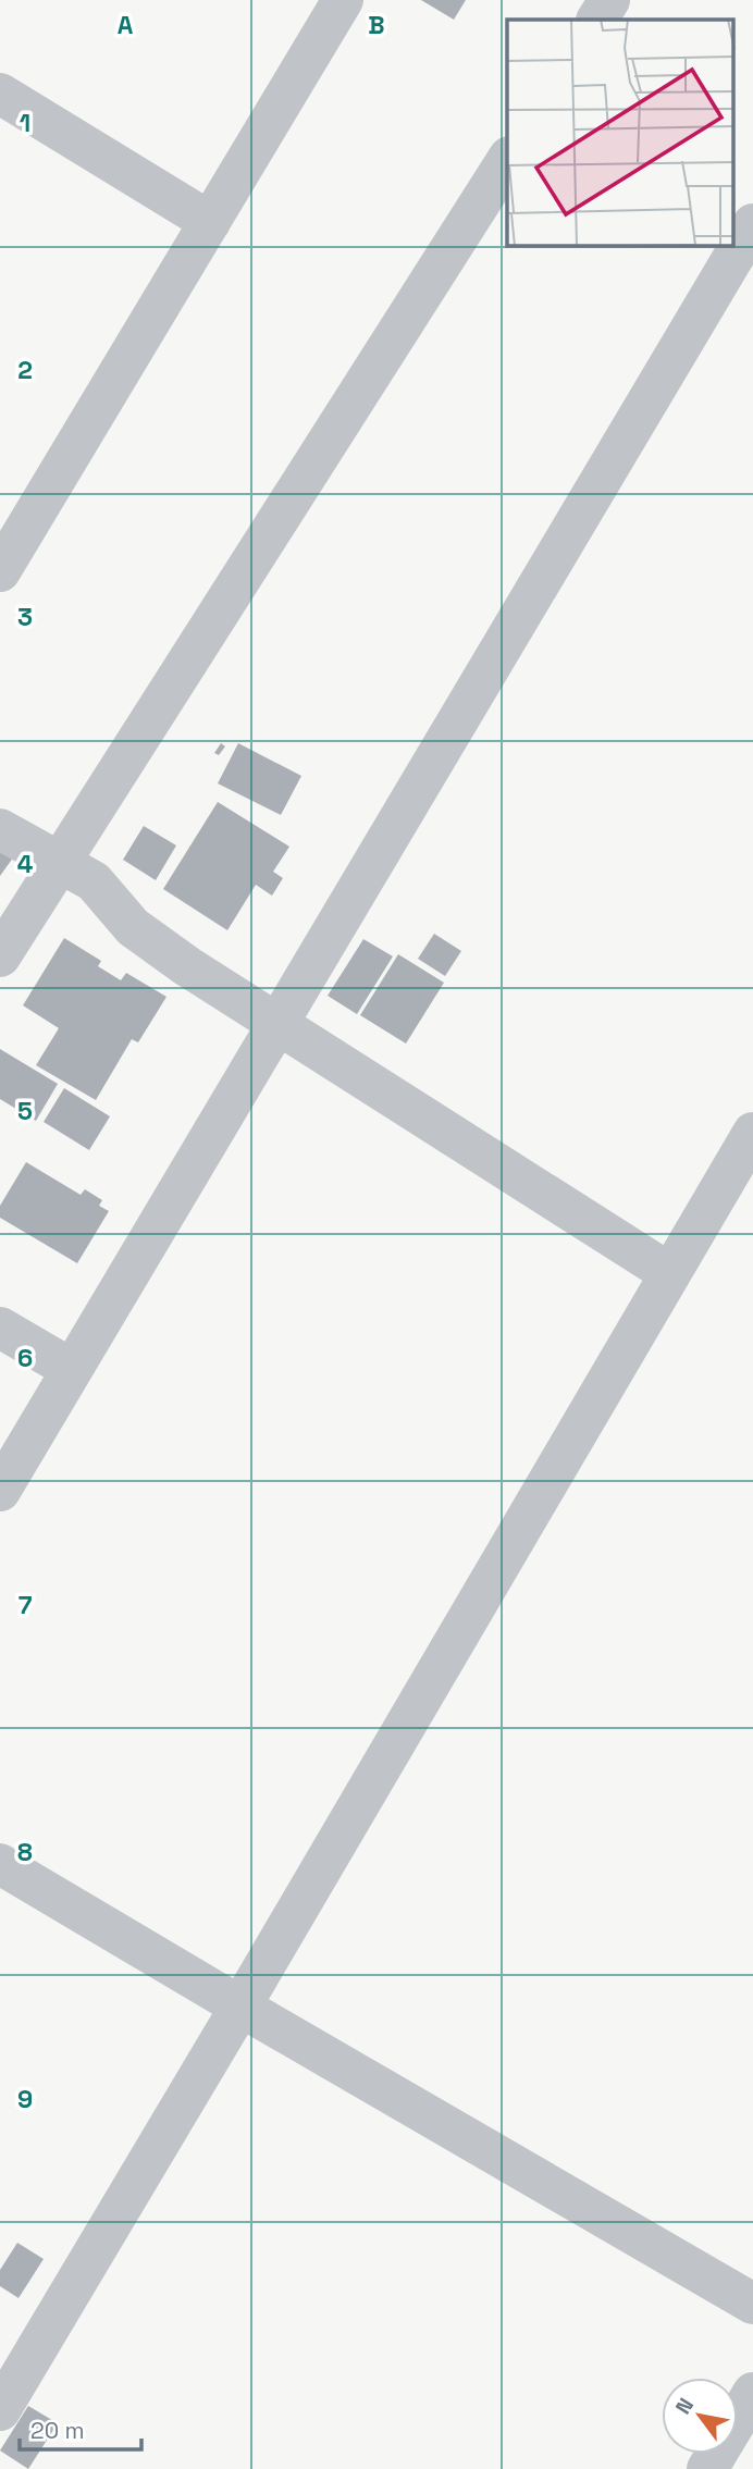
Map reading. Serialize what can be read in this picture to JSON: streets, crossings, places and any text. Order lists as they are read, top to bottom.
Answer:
{
  "scale_bar": "20 m",
  "north": "top left",
  "grid": {
    "columns": ["A", "B"],
    "rows": [
      "1",
      "2",
      "3",
      "4",
      "5",
      "6",
      "7",
      "8",
      "9"
    ]
  }
}
